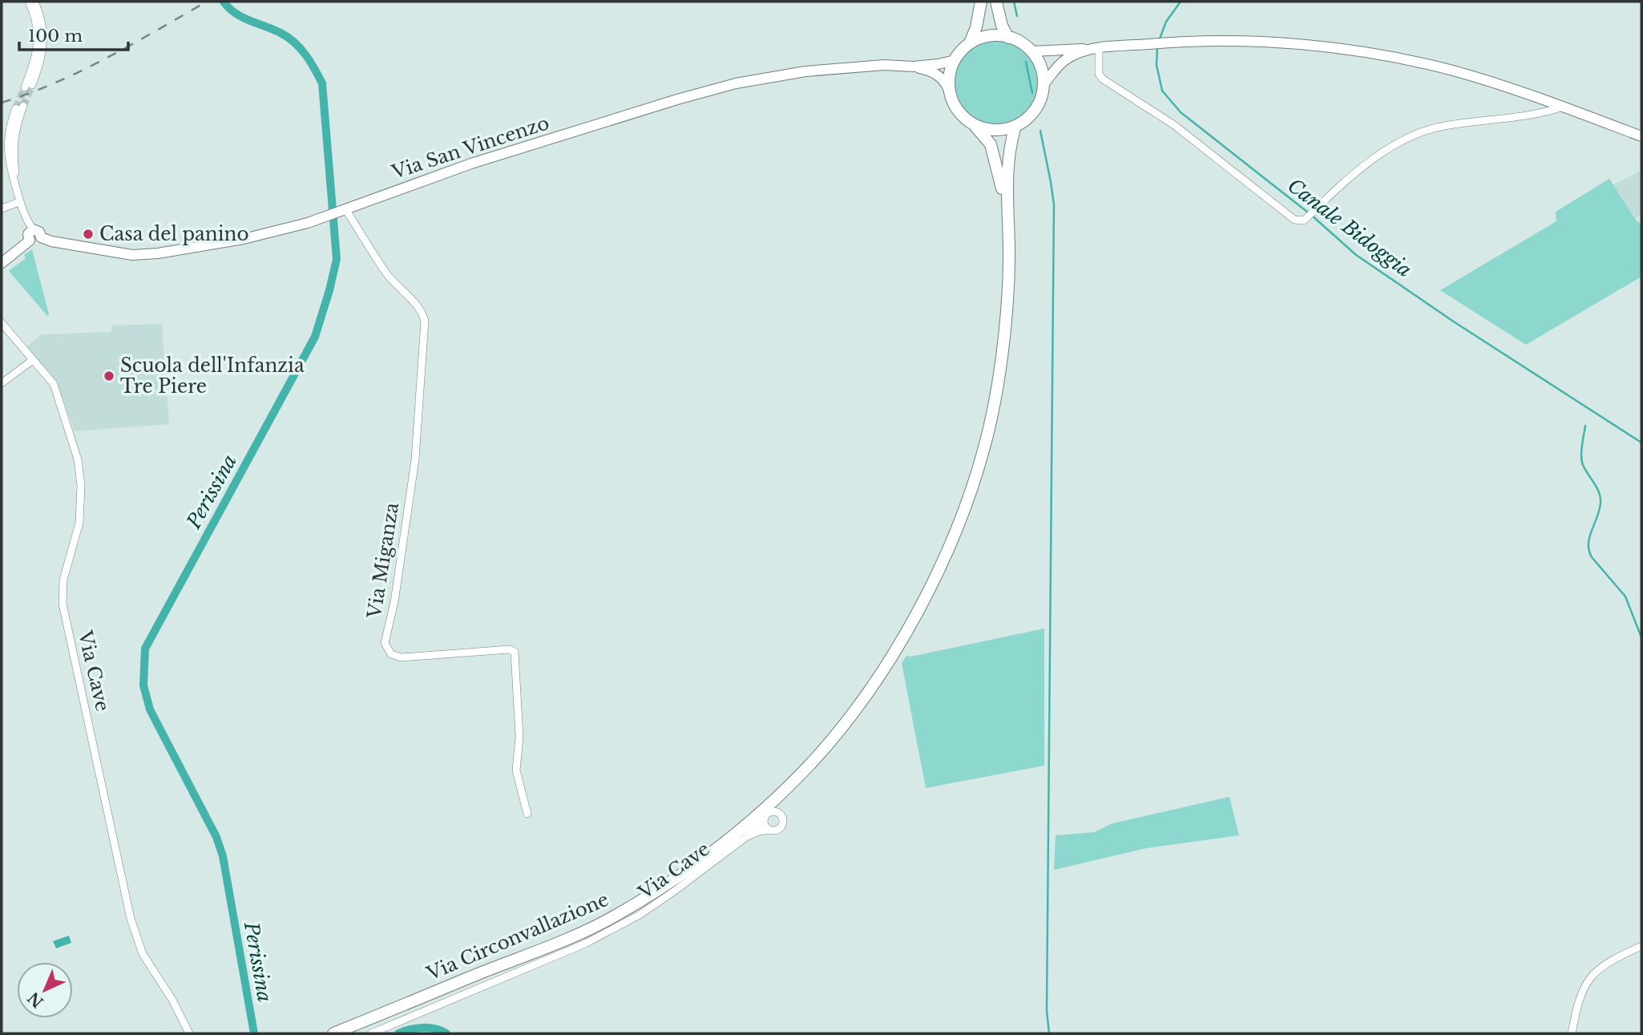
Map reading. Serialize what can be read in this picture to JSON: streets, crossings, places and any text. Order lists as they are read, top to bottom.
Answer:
{
  "streets": {
    "main road": ["Via Circonvallazione"],
    "street": ["Via San Vincenzo", "Via Miganza", "Via Cave"]
  },
  "crossings": [
    ["Via San Vincenzo", "Via Miganza"],
    ["Via San Vincenzo", "Via Circonvallazione"]
  ],
  "water": ["Canale Bidoggia", "Perissina"],
  "places": ["Casa del panino", "Scuola dell'Infanzia Tre Piere"],
  "scale_bar": "100 m",
  "north": "bottom left"
}
